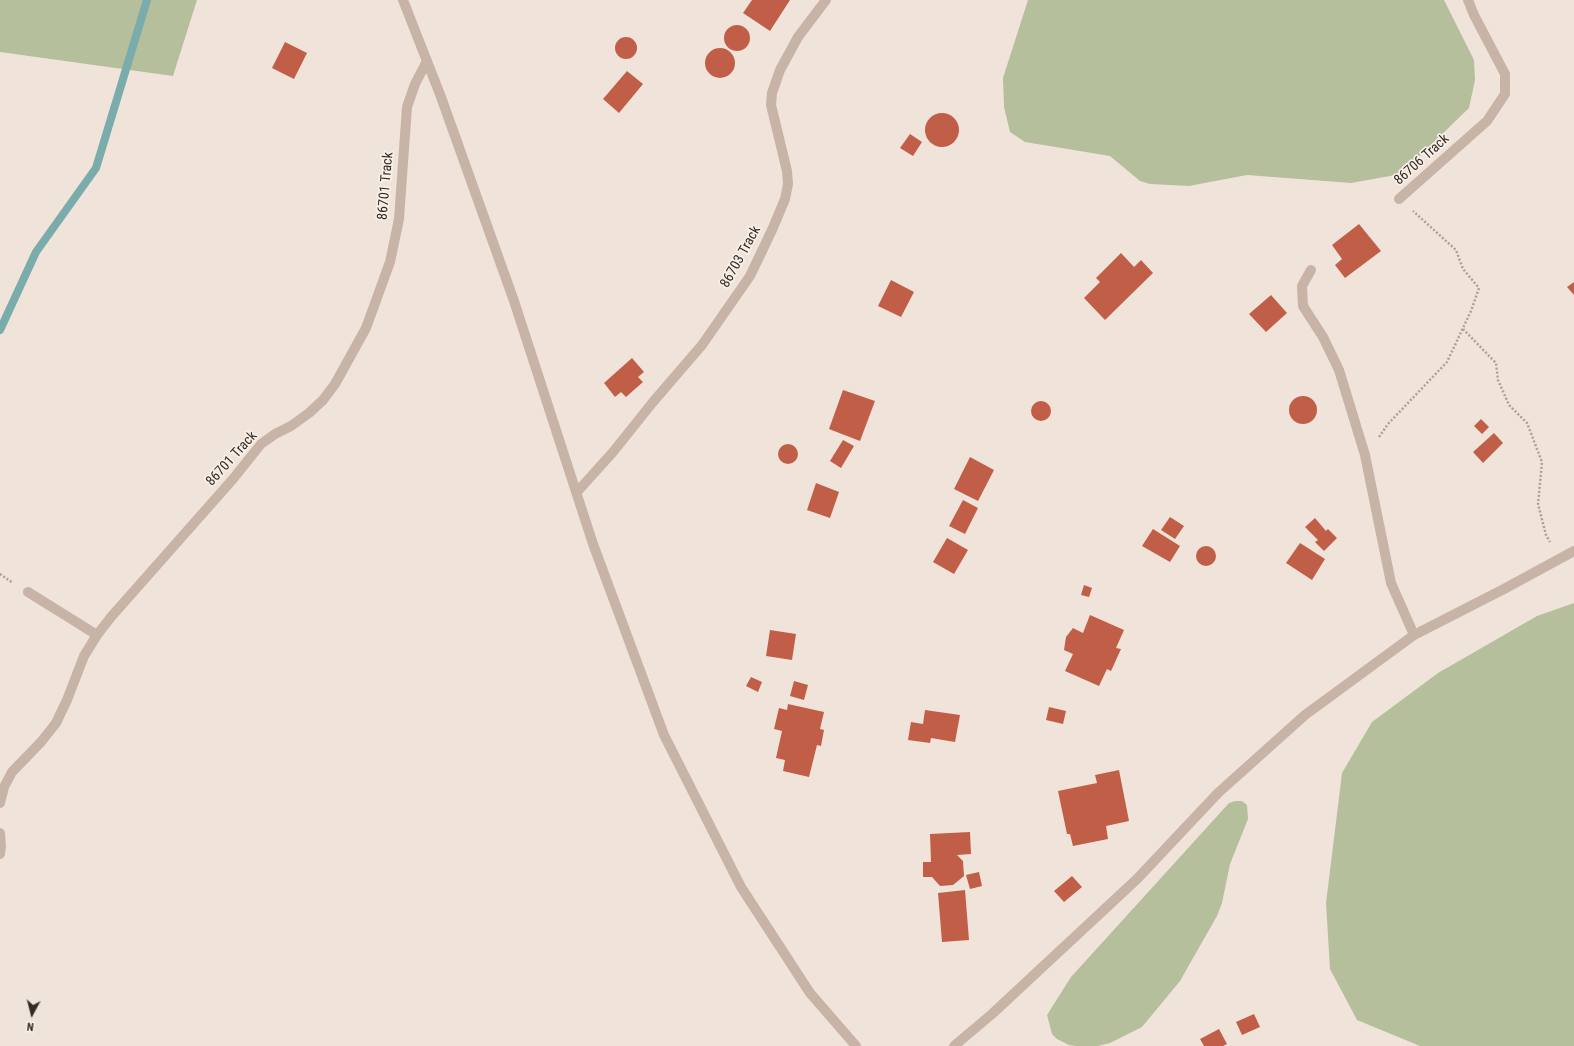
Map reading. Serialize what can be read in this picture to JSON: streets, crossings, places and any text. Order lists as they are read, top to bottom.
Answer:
{
  "streets": {
    "street": ["86706 Track", "86701 Track", "86703 Track"]
  },
  "north": "bottom"
}
